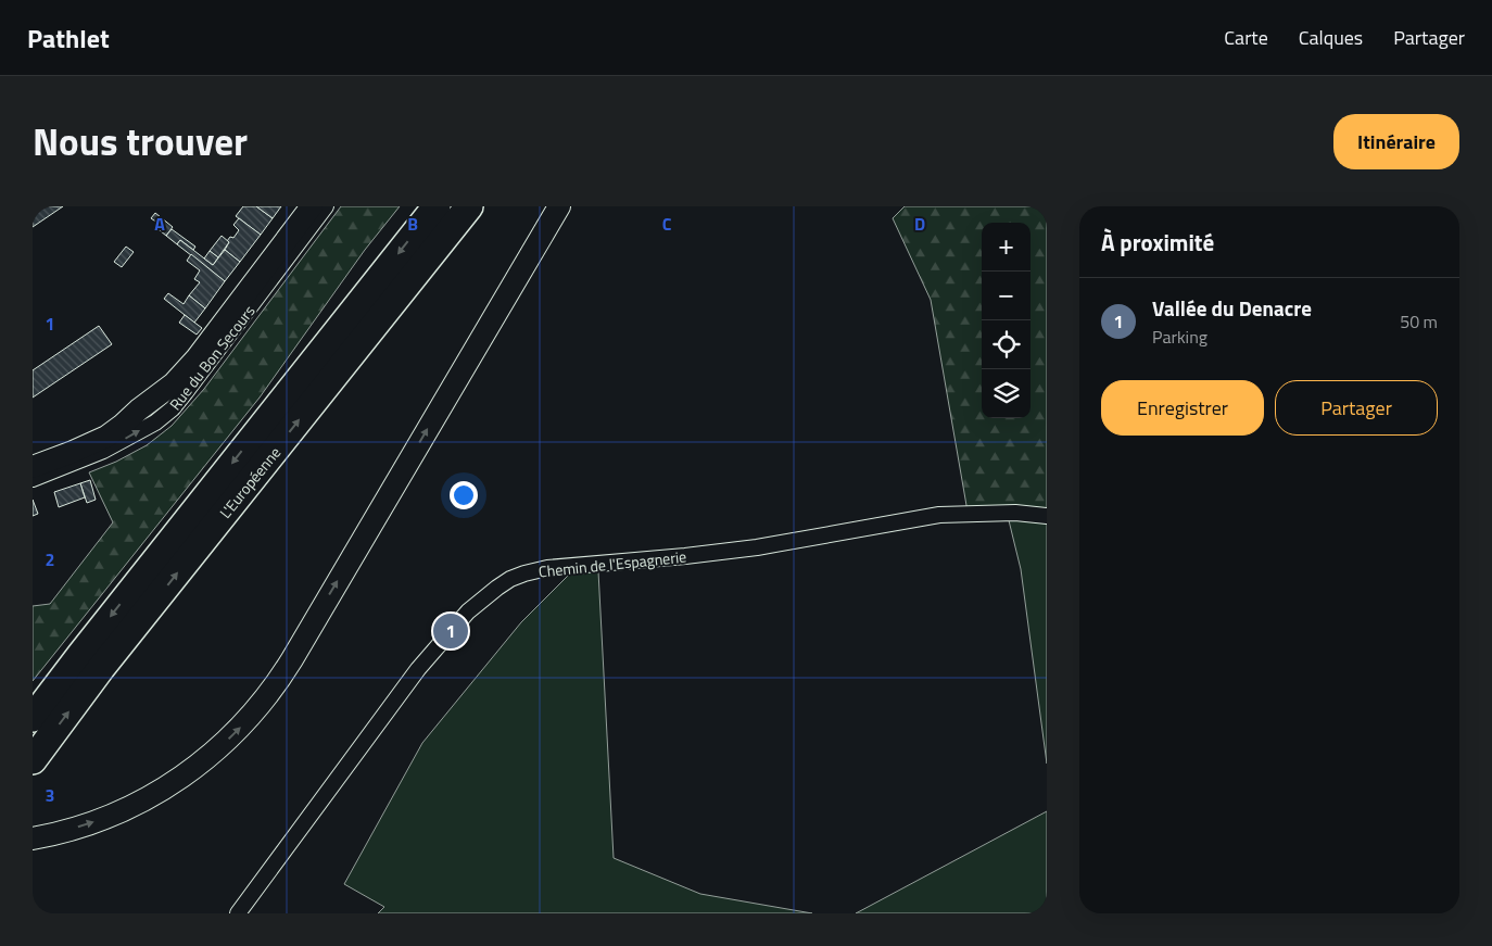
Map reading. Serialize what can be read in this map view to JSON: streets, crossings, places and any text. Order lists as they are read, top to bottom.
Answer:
{
  "streets": {
    "highway": ["L'Européenne"],
    "main road": ["Rue du Bon Secours"],
    "street": ["Chemin de l'Espagnerie"]
  },
  "page": {
    "header": "Pathlet",
    "nav": ["Carte", "Calques", "Partager"],
    "title": "Nous trouver",
    "buttons": [
      "Itinéraire",
      ["Enregistrer", "Partager"]
    ],
    "heading": "À proximité",
    "map_buttons": ["+", "−"],
    "list": [
      {
        "mark": "1",
        "name": "Vallée du Denacre",
        "note": "Parking",
        "value": "50 m"
      }
    ],
    "pins": "1"
  },
  "grid": {
    "columns": [
      "A",
      "B",
      "C",
      "D"
    ],
    "rows": ["1", "2", "3"]
  }
}
